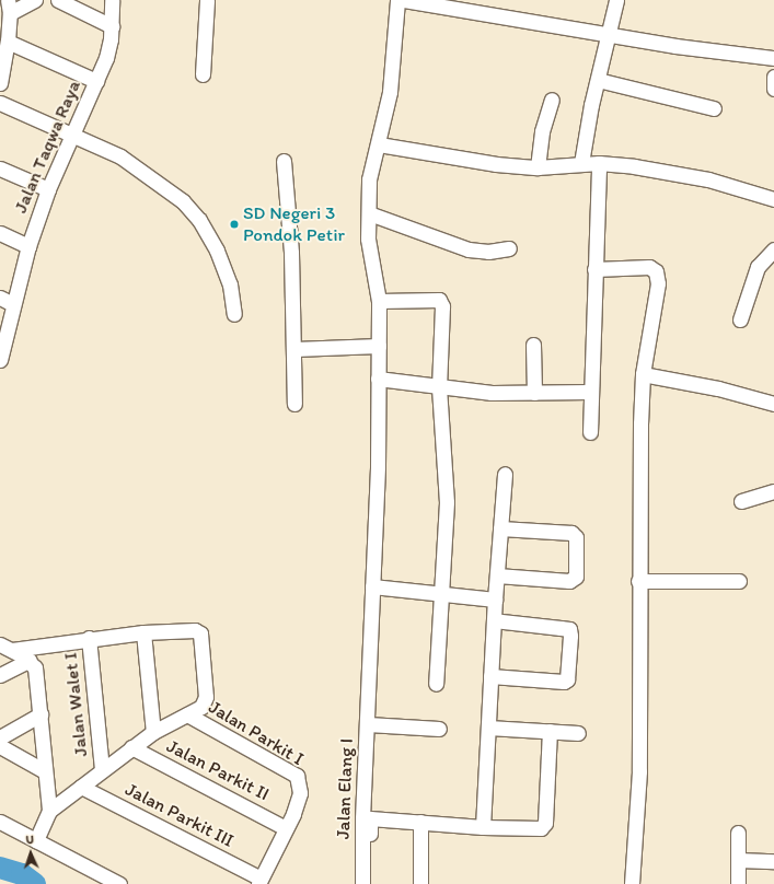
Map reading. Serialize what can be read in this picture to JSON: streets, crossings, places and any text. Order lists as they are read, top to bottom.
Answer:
{
  "streets": {
    "street": [
      "Jalan Taqwa Raya",
      "Jalan Walet I",
      "Jalan Parkit I",
      "Jalan Parkit II",
      "Jalan Elang I",
      "Jalan Parkit III"
    ]
  },
  "crossings": [
    ["Jalan Parkit I", "Jalan Parkit II"],
    ["Jalan Parkit I", "Jalan Parkit III"]
  ],
  "places": ["SD Negeri 3 Pondok Petir"],
  "north": "top"
}
